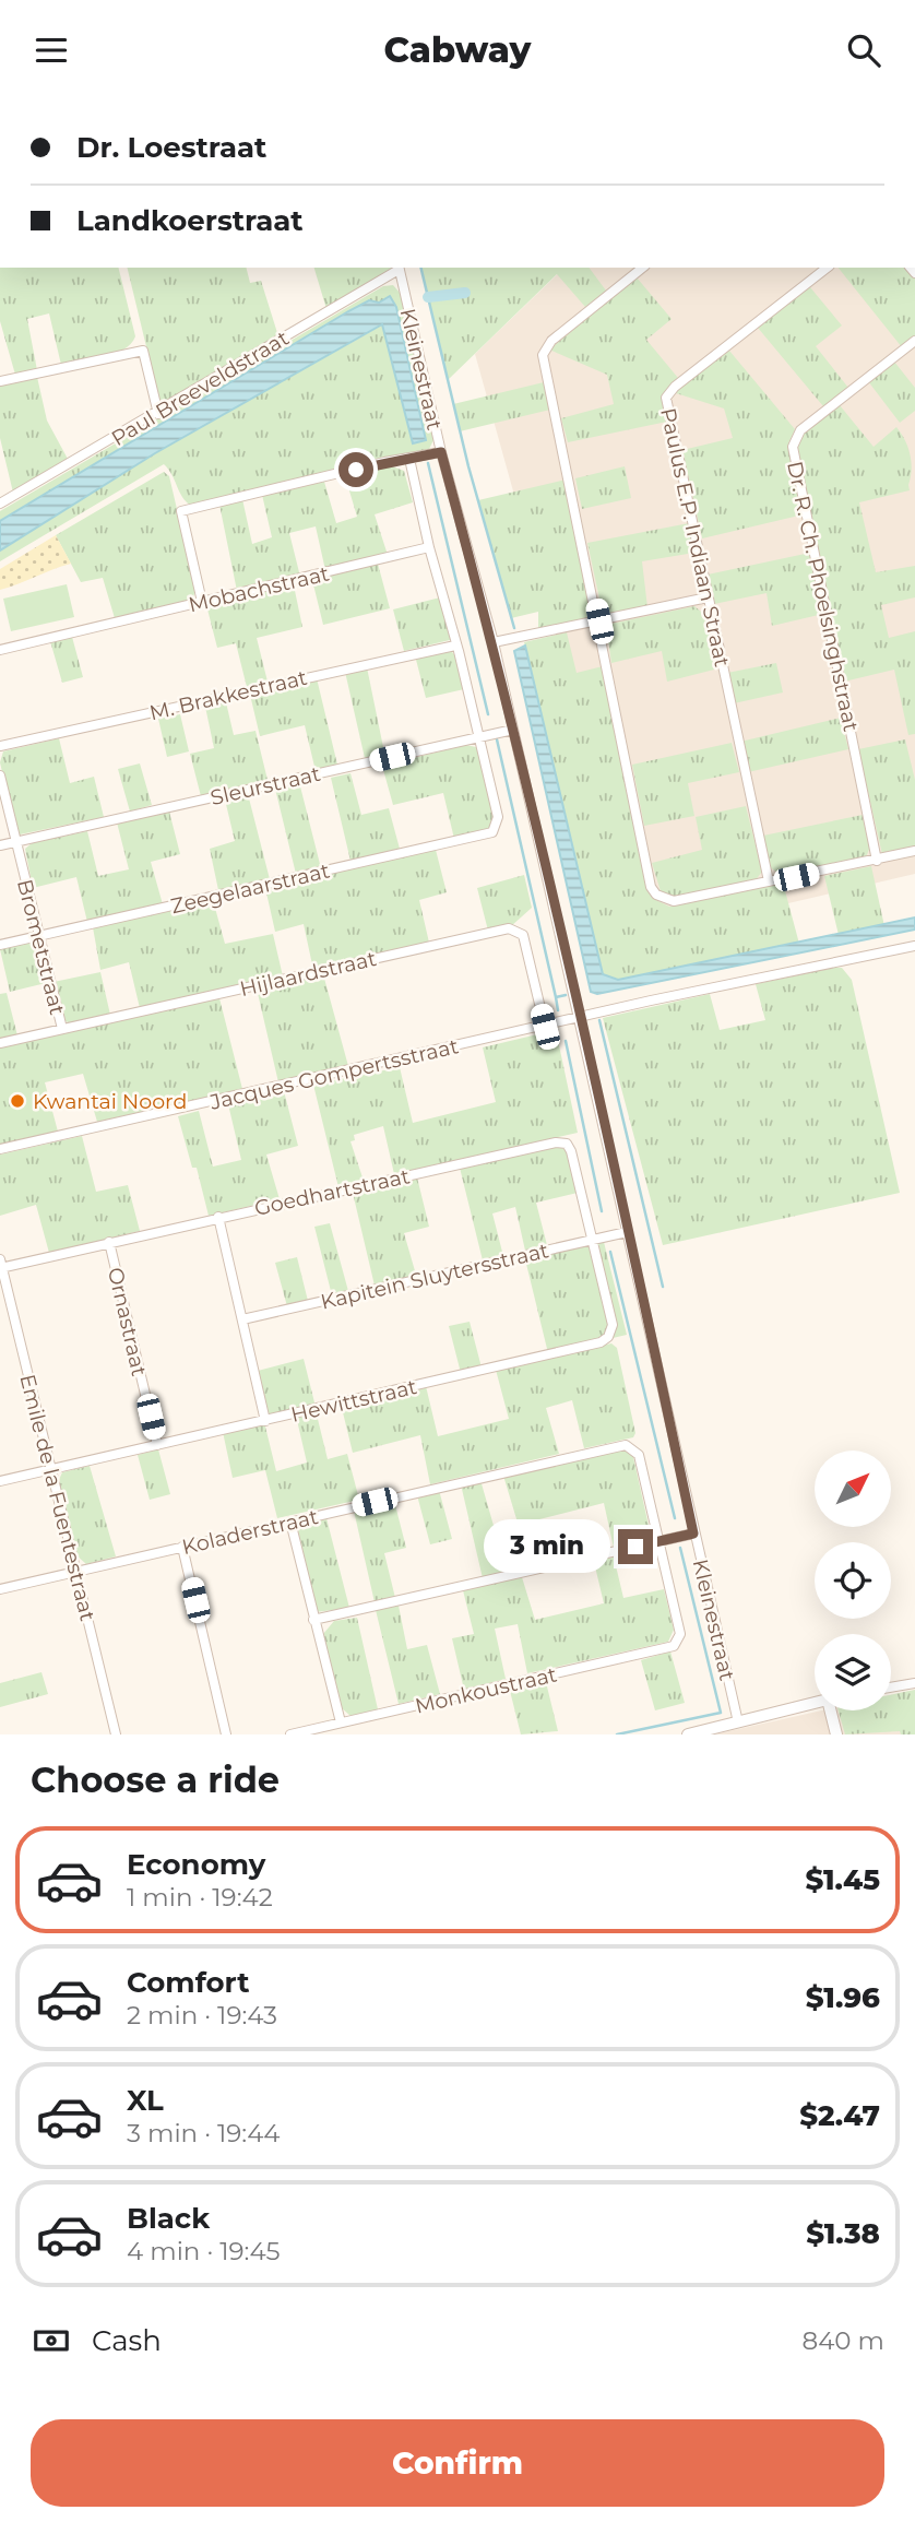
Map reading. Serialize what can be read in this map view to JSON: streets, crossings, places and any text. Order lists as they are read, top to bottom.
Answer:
{
  "streets": {
    "street": [
      "Kleinestraat",
      "Paul Breeveldstraat",
      "Paulus E.P. Indiaan Straat",
      "Mobachstraat",
      "Dr. R. Ch. Phoelsinghstraat",
      "M. Brakkestraat",
      "Sleurstraat",
      "Zeegelaarstraat",
      "Brometstraat",
      "Hijlaardstraat",
      "Jacques Gompertsstraat",
      "Goedhartstraat",
      "Kapitein Sluytersstraat",
      "Ornastraat",
      "Hewittstraat",
      "Emile de la Fuentestraat",
      "Koladerstraat",
      "Monkoustraat"
    ]
  },
  "crossings": [
    ["Kleinestraat", "Paul Breeveldstraat"],
    ["Kleinestraat", "Sleurstraat"],
    ["Kleinestraat", "Jacques Gompertsstraat"],
    ["Kleinestraat", "Kapitein Sluytersstraat"],
    ["Sleurstraat", "Zeegelaarstraat"],
    ["Sleurstraat", "Brometstraat"],
    ["Zeegelaarstraat", "Brometstraat"],
    ["Brometstraat", "Hijlaardstraat"],
    ["Hijlaardstraat", "Jacques Gompertsstraat"],
    ["Goedhartstraat", "Kapitein Sluytersstraat"],
    ["Goedhartstraat", "Ornastraat"],
    ["Goedhartstraat", "Hewittstraat"],
    ["Goedhartstraat", "Emile de la Fuentestraat"],
    ["Kapitein Sluytersstraat", "Hewittstraat"],
    ["Ornastraat", "Hewittstraat"],
    ["Hewittstraat", "Emile de la Fuentestraat"],
    ["Emile de la Fuentestraat", "Koladerstraat"],
    ["Koladerstraat", "Monkoustraat"]
  ],
  "places": ["Kwantai Noord"],
  "north": "top right",
  "page": {
    "header": "Cabway",
    "banner": ["Dr. Loestraat", "Landkoerstraat"],
    "bubble": "3 min",
    "heading": "Choose a ride",
    "list": [
      {
        "name": "Economy",
        "note": "1 min · 19:42",
        "value": "$1.45"
      },
      {
        "name": "Comfort",
        "note": "2 min · 19:43",
        "value": "$1.96"
      },
      {
        "name": "XL",
        "note": "3 min · 19:44",
        "value": "$2.47"
      },
      {
        "name": "Black",
        "note": "4 min · 19:45",
        "value": "$1.38"
      }
    ],
    "pay": ["Cash", "840 m"],
    "buttons": "Confirm"
  }
}
